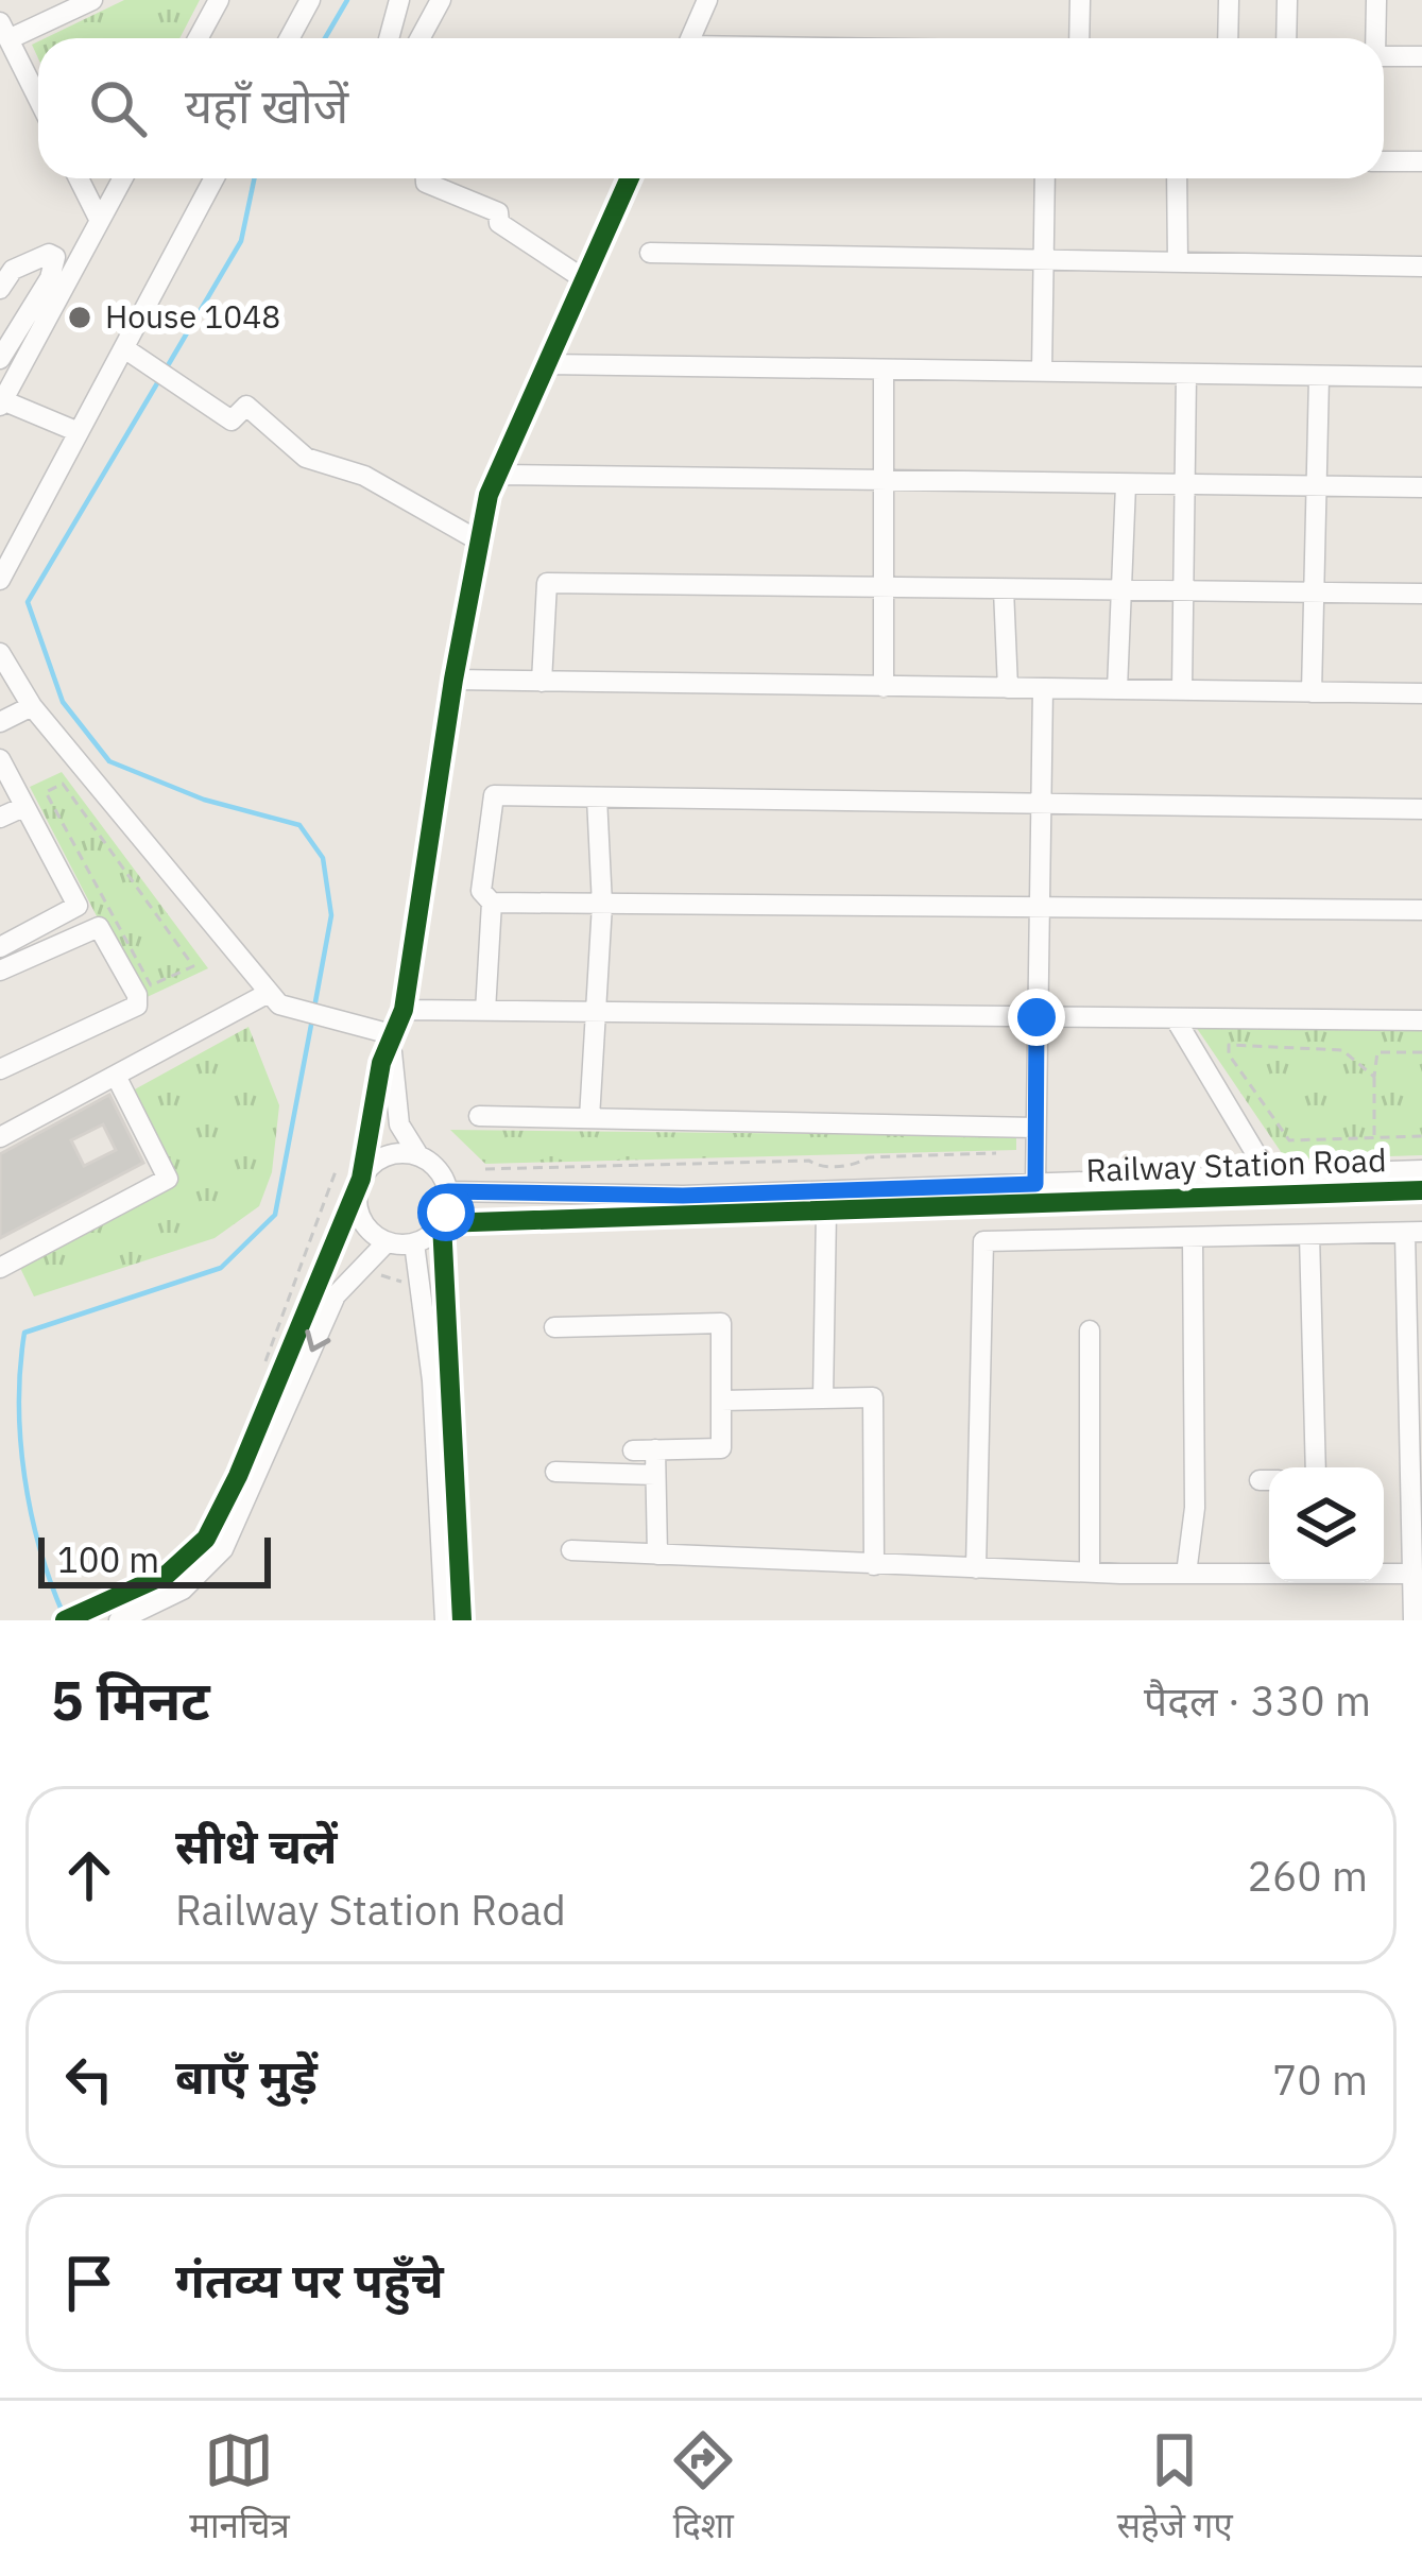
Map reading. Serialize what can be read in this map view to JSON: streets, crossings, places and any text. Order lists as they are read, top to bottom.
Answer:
{
  "streets": {
    "street": ["Railway Station Road"]
  },
  "places": ["House 1048"],
  "scale_bar": "100 m",
  "page": {
    "search": "यहाँ खोजें",
    "scale": "100 m",
    "heading": ["5 मिनट", "पैदल · 330 m"],
    "list": [
      ["सीधे चलें", "Railway Station Road", "260 m"],
      ["बाएँ मुड़ें", "70 m"],
      "गंतव्य पर पहुँचे"
    ],
    "nav": ["मानचित्र", "दिशा", "सहेजे गए"]
  }
}
